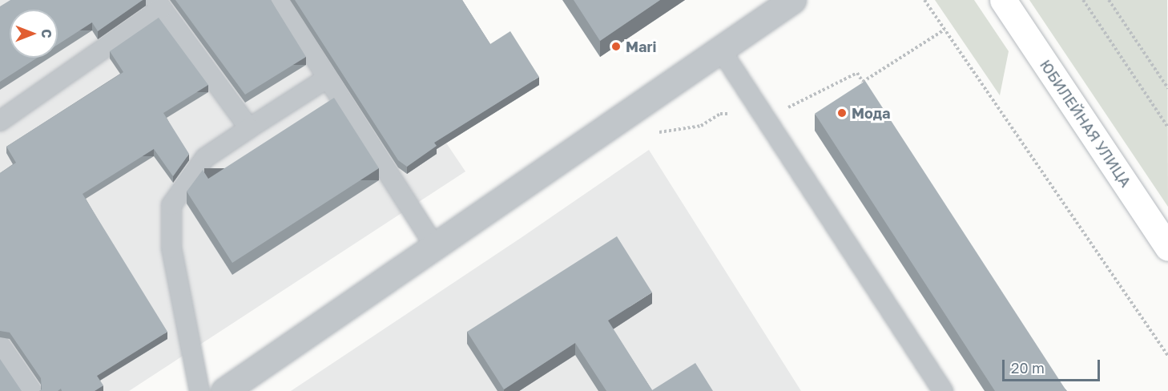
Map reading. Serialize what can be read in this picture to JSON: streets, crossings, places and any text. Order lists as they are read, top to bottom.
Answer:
{
  "streets": {
    "main road": ["ЮБИЛЕЙНАЯ УЛИЦА"]
  },
  "places": ["Mari", "Мода"],
  "scale_bar": "20 m",
  "north": "right"
}
